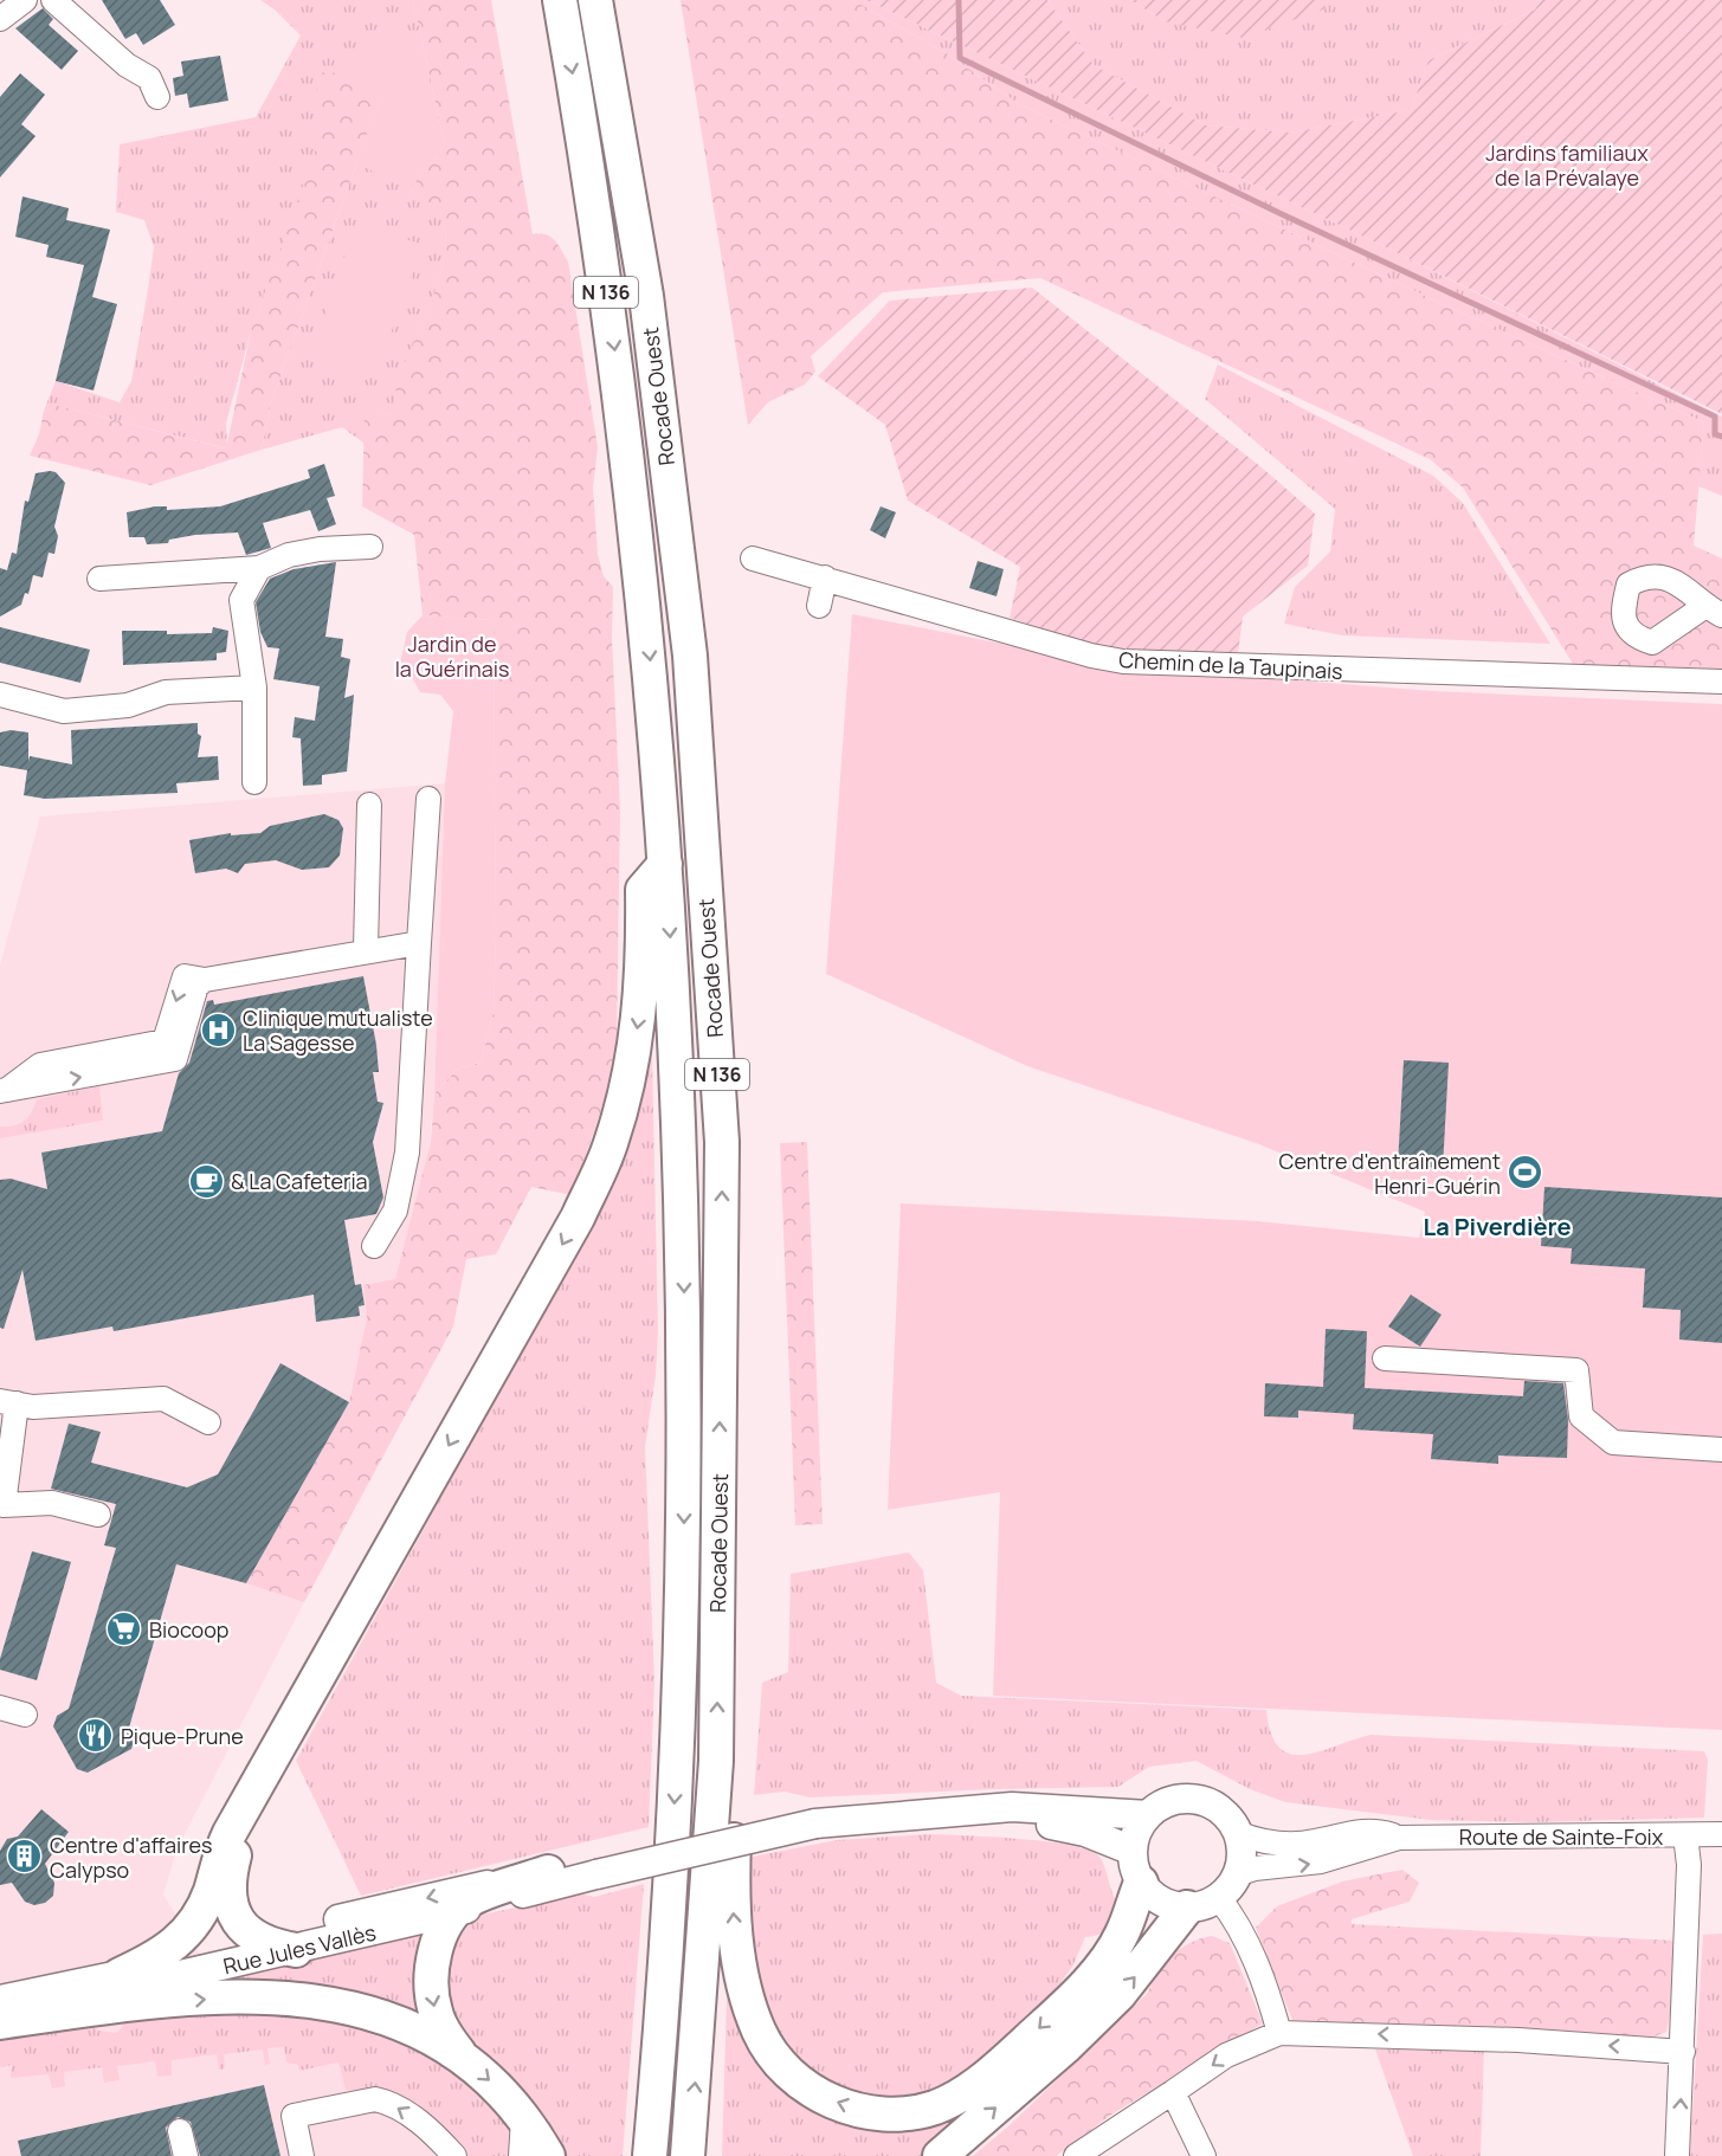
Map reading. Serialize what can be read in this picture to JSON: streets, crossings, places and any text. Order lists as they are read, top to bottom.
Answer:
{
  "streets": {
    "highway": ["N 136", "Rocade Ouest"],
    "main road": ["Rue Jules Vallès"],
    "street": ["Chemin de la Taupinais", "Route de Sainte-Foix"]
  },
  "crossings": [
    ["Route de Sainte-Foix", "Rue Jules Vallès"]
  ],
  "districts": ["La Piverdière"],
  "parks": ["Jardins familiaux de la Prévalaye", "Jardin de la Guérinais"],
  "places": {
    "hospital": ["Clinique mutualiste La Sagesse"],
    "sports": ["Centre d'entraînement Henri-Guérin"],
    "cafe": ["& La Cafeteria"],
    "supermarket": ["Biocoop"],
    "restaurant": ["Pique-Prune"],
    "building": ["Centre d'affaires Calypso"]
  }
}
